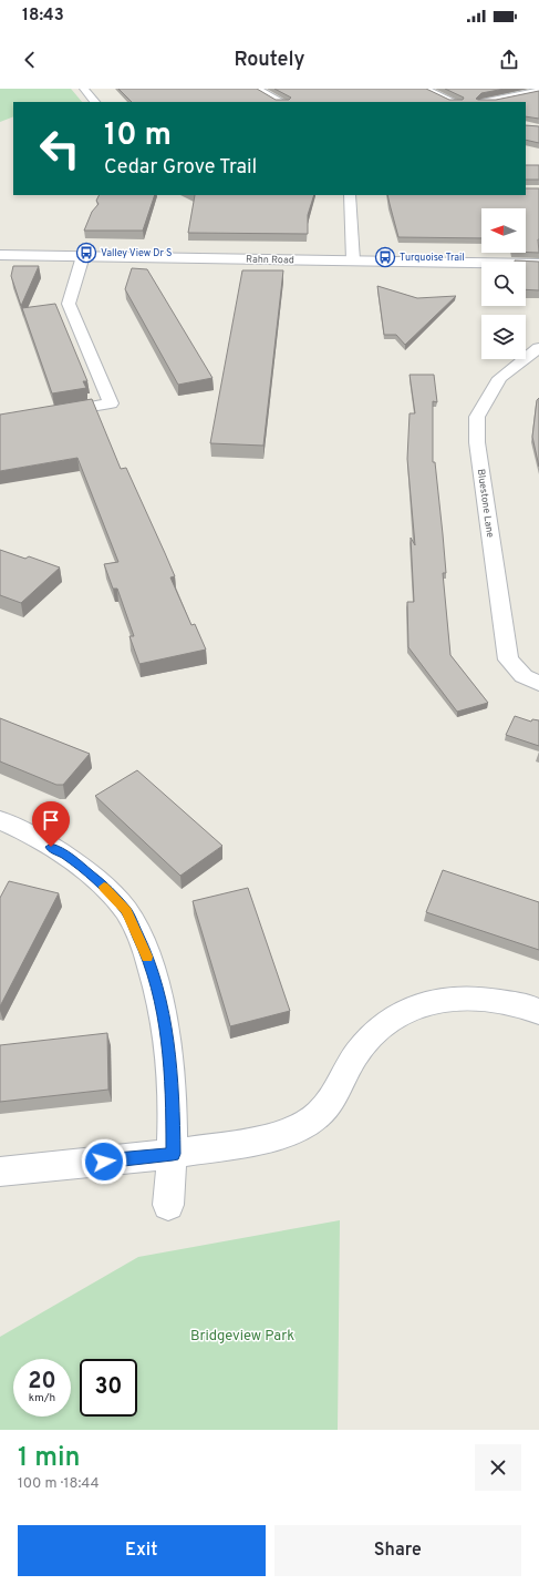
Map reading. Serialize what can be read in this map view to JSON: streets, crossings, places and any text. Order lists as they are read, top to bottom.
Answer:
{
  "streets": {
    "street": ["Rahn Road", "Bluestone Lane"]
  },
  "parks": ["Bridgeview Park"],
  "places": {
    "bus stop": ["Valley View Dr S", "Turquoise Trail"]
  },
  "north": "left",
  "page": {
    "status": "18:43",
    "header": "Routely",
    "turn": ["10 m", "Cedar Grove Trail"],
    "speed": "20 km/h",
    "limit": "30",
    "heading": ["1 min", "100 m · 18:44"],
    "buttons": ["Exit", "Share"]
  }
}
